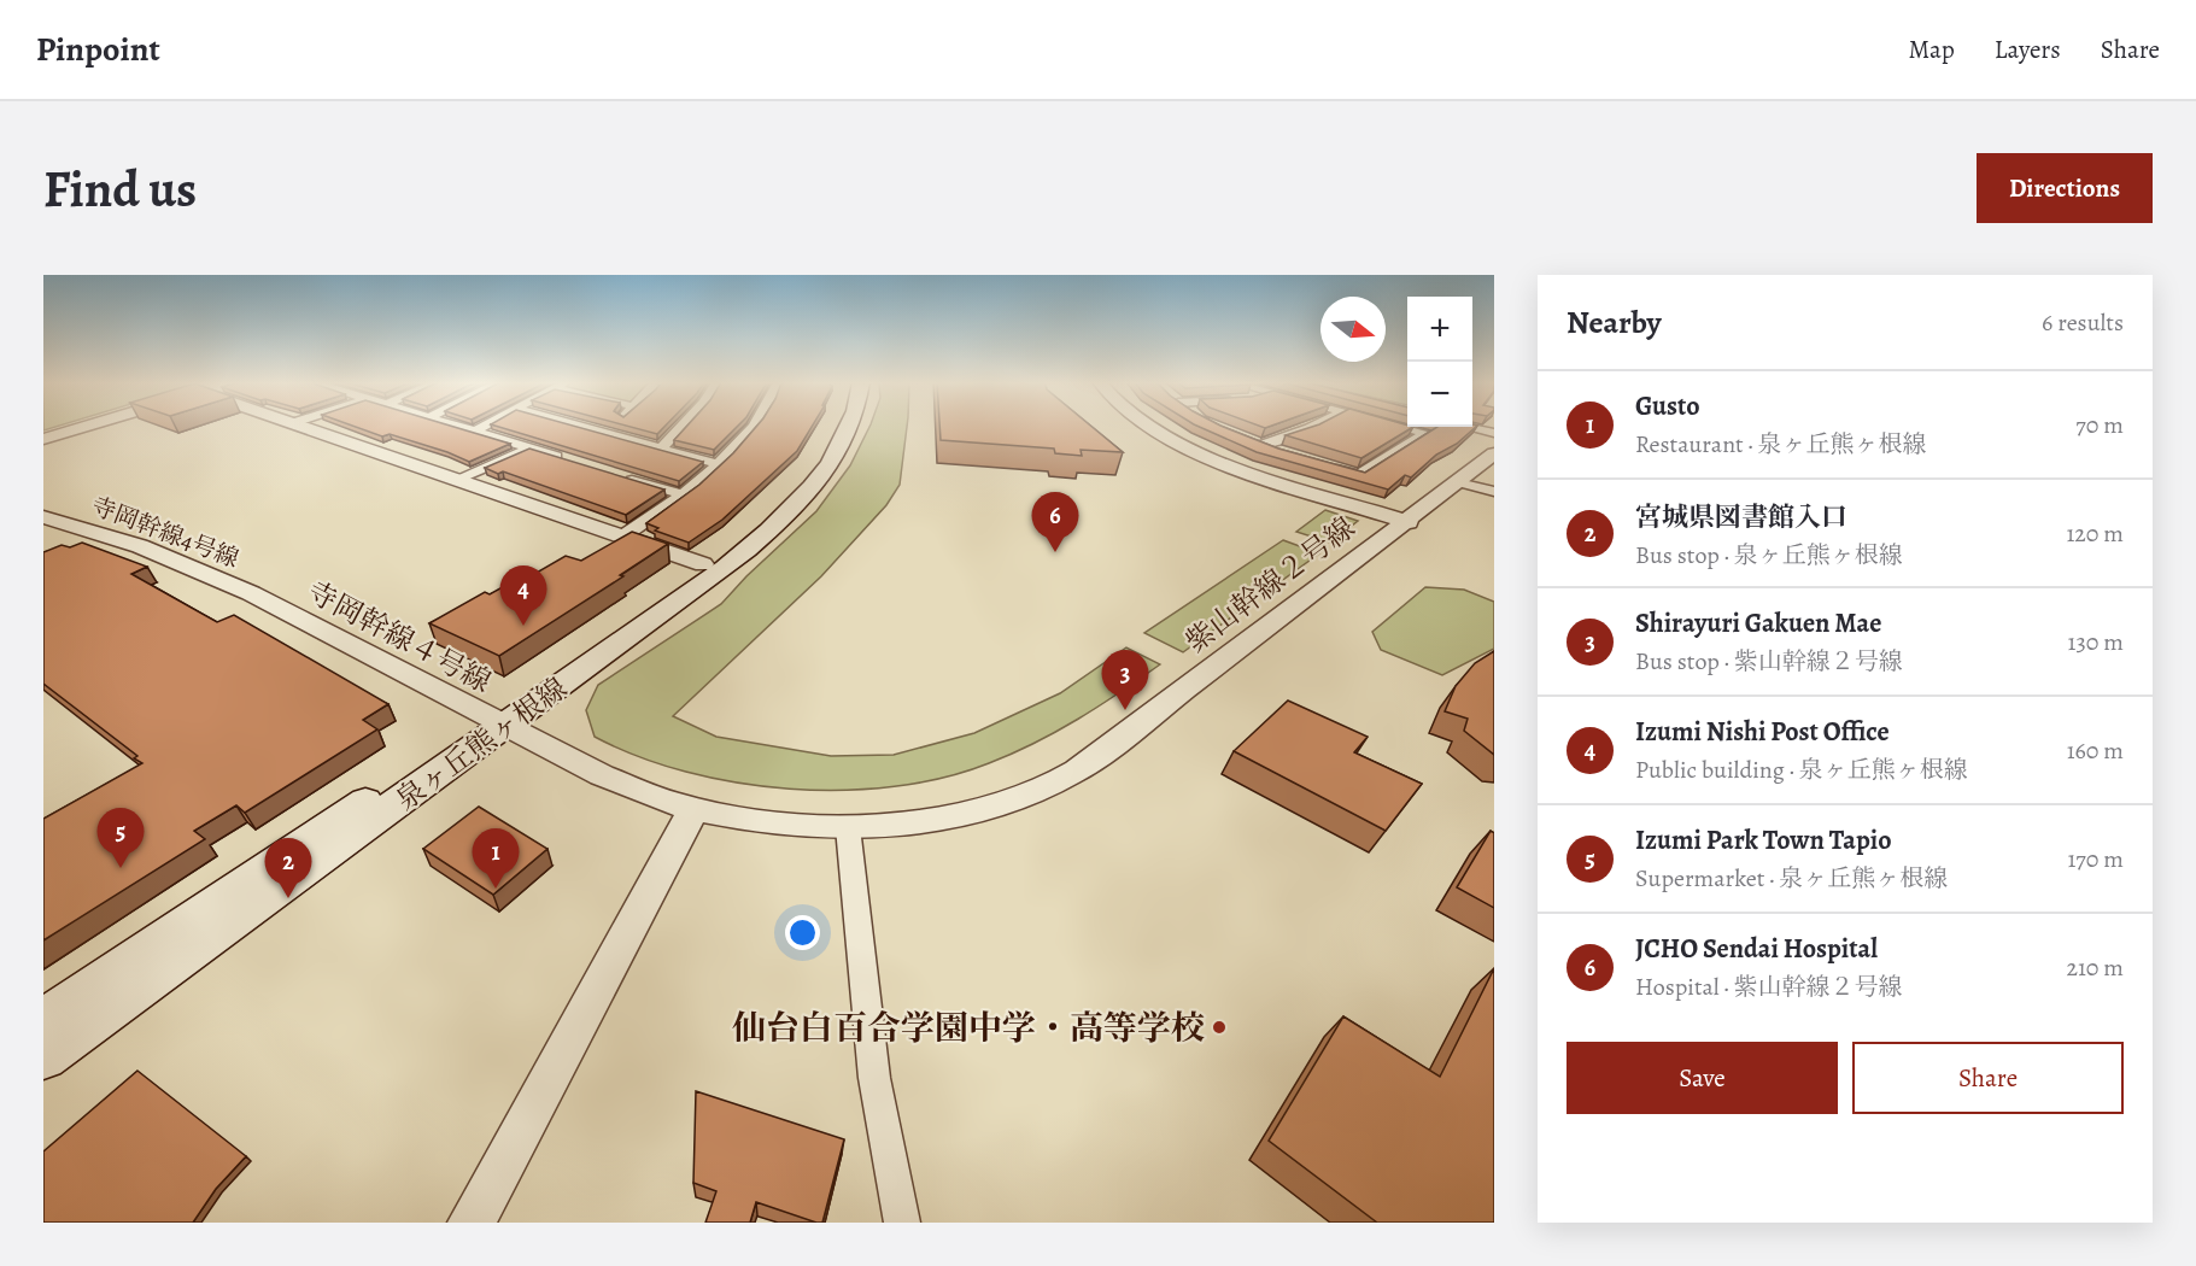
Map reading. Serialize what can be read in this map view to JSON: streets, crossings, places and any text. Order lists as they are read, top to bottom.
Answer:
{
  "streets": {
    "main road": ["泉ヶ丘熊ヶ根線"],
    "street": ["寺岡幹線4号線", "紫山幹線２号線", "寺岡幹線４号線"]
  },
  "crossings": [
    ["寺岡幹線4号線", "寺岡幹線４号線"],
    ["紫山幹線２号線", "寺岡幹線４号線"],
    ["紫山幹線２号線", "泉ヶ丘熊ヶ根線"],
    ["寺岡幹線４号線", "泉ヶ丘熊ヶ根線"]
  ],
  "places": ["仙台白百合学園中学・高等学校"],
  "north": "right",
  "page": {
    "header": "Pinpoint",
    "nav": ["Map", "Layers", "Share"],
    "buttons": [
      "Directions",
      ["Save", "Share"]
    ],
    "title": "Find us",
    "heading": ["Nearby", "6 results"],
    "map_buttons": ["+", "−"],
    "list": [
      {
        "mark": "1",
        "name": "Gusto",
        "note": "Restaurant · 泉ヶ丘熊ヶ根線",
        "value": "70 m"
      },
      {
        "mark": "2",
        "name": "宮城県図書館入口",
        "note": "Bus stop · 泉ヶ丘熊ヶ根線",
        "value": "120 m"
      },
      {
        "mark": "3",
        "name": "Shirayuri Gakuen Mae",
        "note": "Bus stop · 紫山幹線２号線",
        "value": "130 m"
      },
      {
        "mark": "4",
        "name": "Izumi Nishi Post Office",
        "note": "Public building · 泉ヶ丘熊ヶ根線",
        "value": "160 m"
      },
      {
        "mark": "5",
        "name": "Izumi Park Town Tapio",
        "note": "Supermarket · 泉ヶ丘熊ヶ根線",
        "value": "170 m"
      },
      {
        "mark": "6",
        "name": "JCHO Sendai Hospital",
        "note": "Hospital · 紫山幹線２号線",
        "value": "210 m"
      }
    ],
    "pins": [
      "6",
      "4",
      "3",
      "5",
      "1",
      "2"
    ]
  }
}
